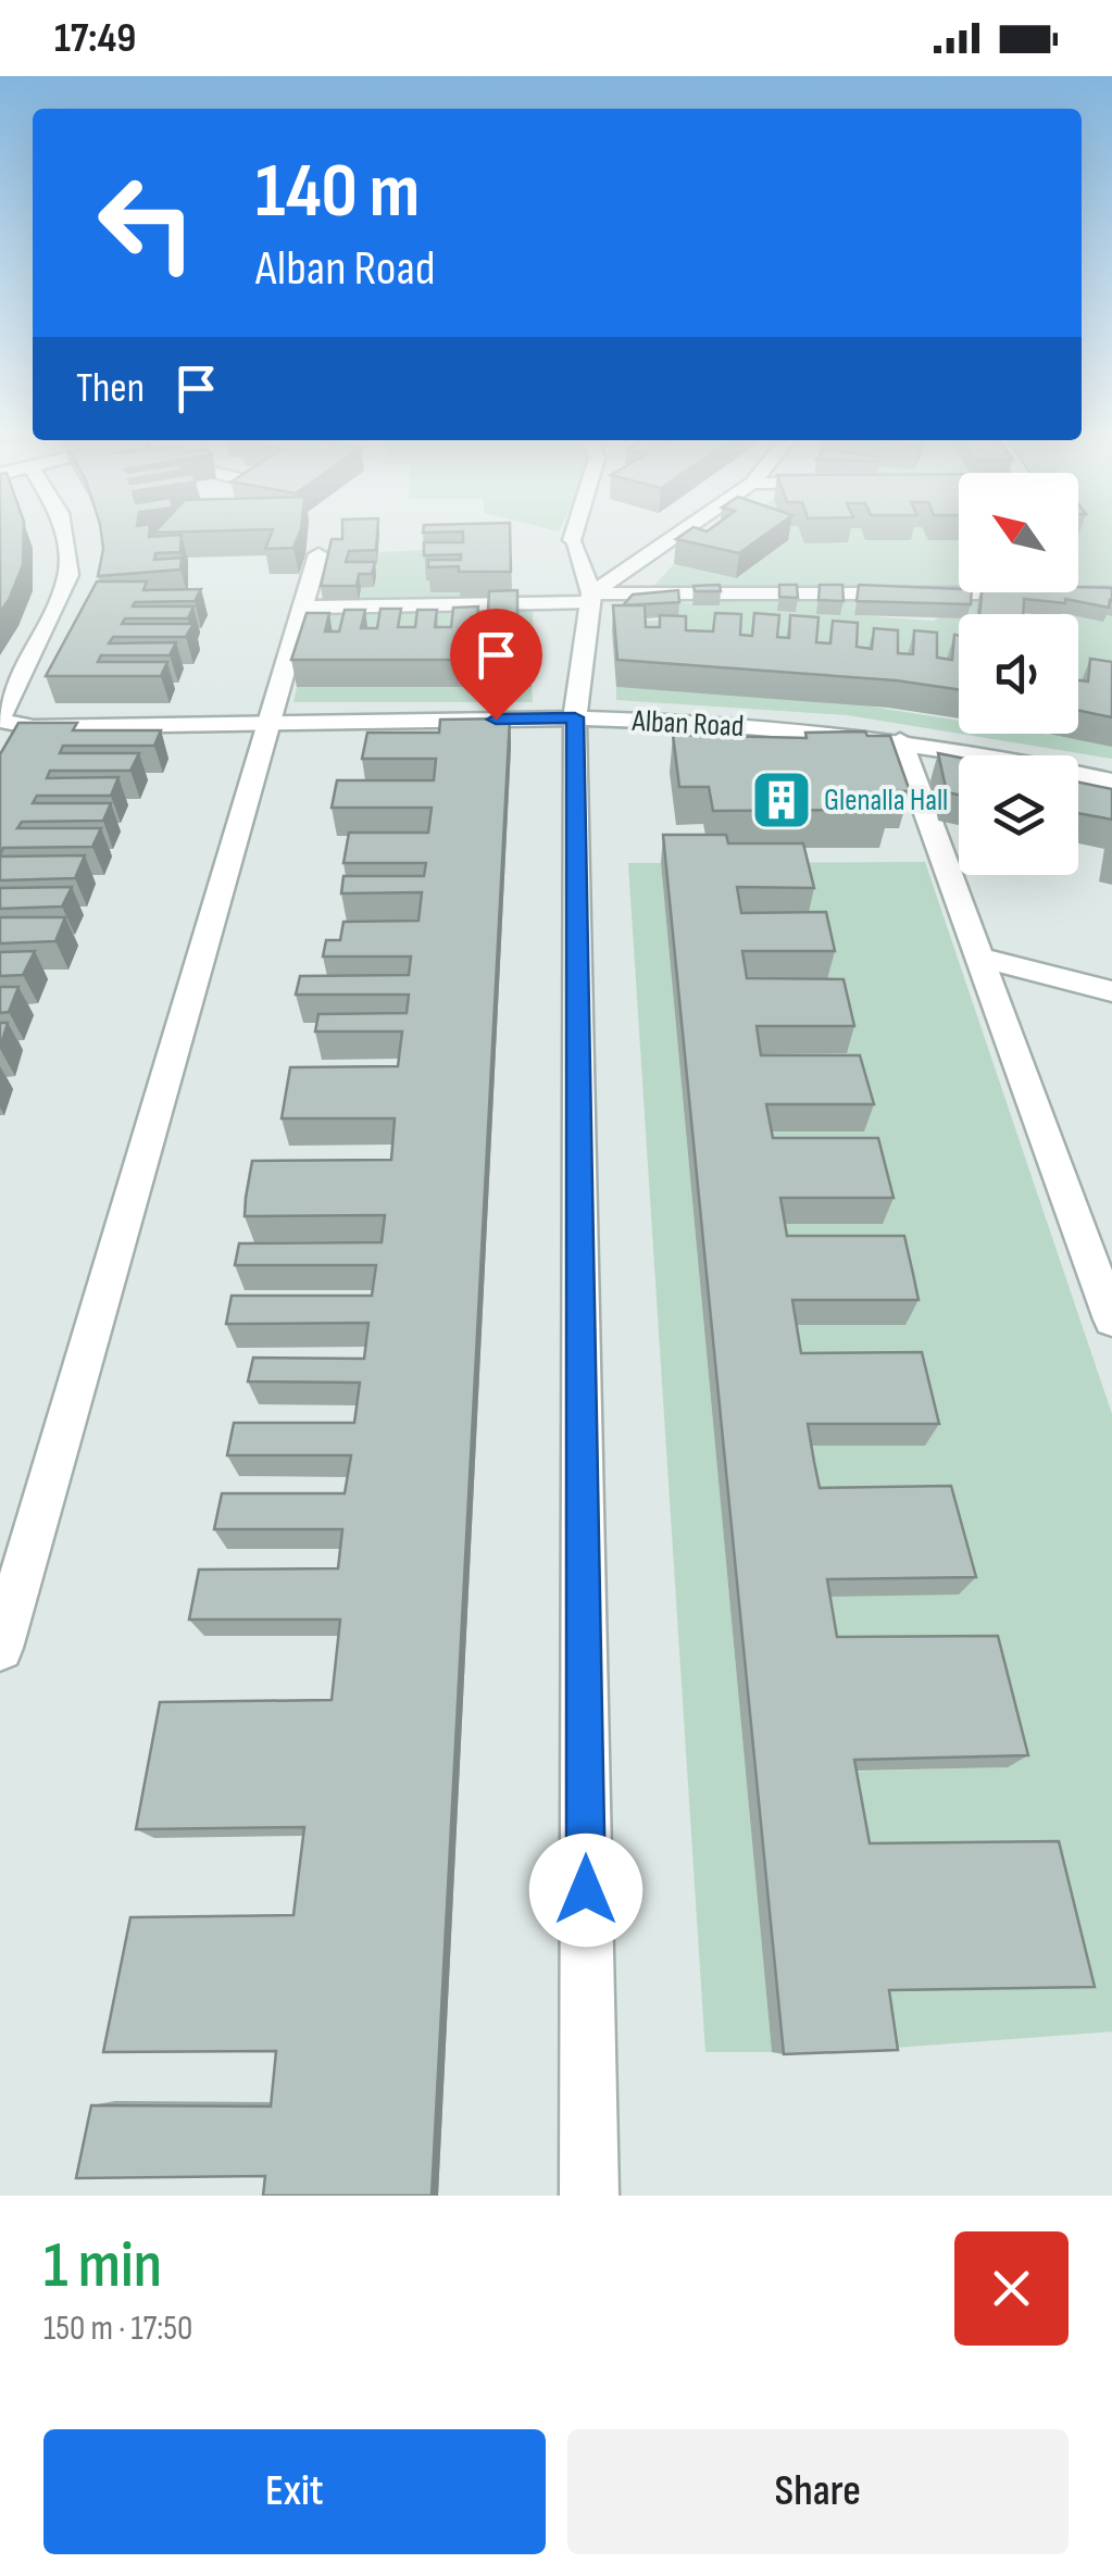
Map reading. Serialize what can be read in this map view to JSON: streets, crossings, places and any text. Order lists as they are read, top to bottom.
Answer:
{
  "streets": {
    "street": ["Alban Road"]
  },
  "places": {
    "building": ["Glenalla Hall"]
  },
  "north": "top left",
  "page": {
    "status": "17:49",
    "turn": ["140 m", "Alban Road"],
    "then": "Then",
    "heading": ["1 min", "150 m · 17:50"],
    "buttons": ["Exit", "Share"]
  }
}
